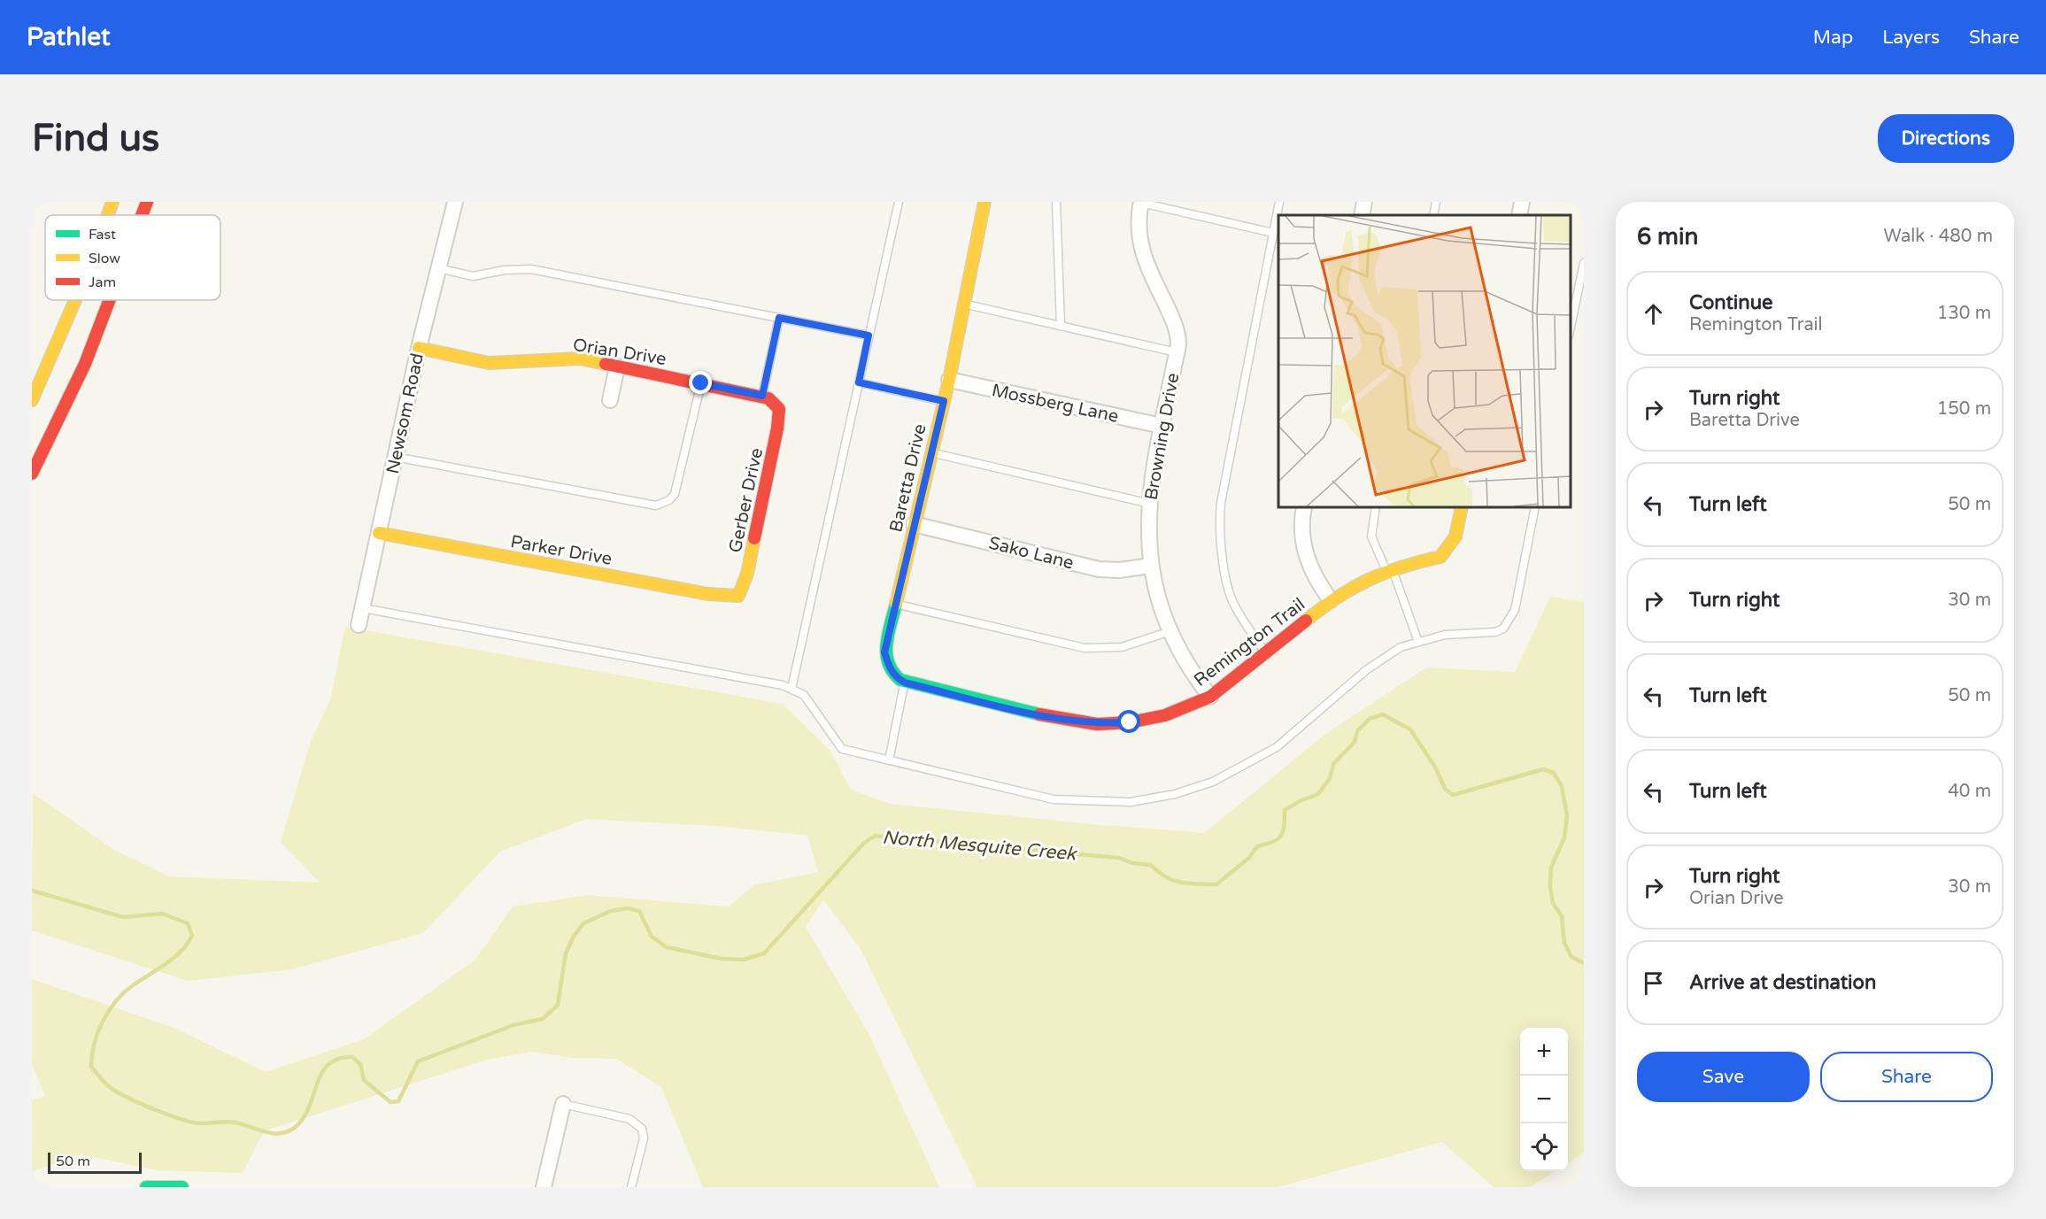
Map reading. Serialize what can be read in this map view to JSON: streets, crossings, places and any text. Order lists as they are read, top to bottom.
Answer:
{
  "streets": {
    "street": [
      "Orian Drive",
      "Mossberg Lane",
      "Newsom Road",
      "Browning Drive",
      "Baretta Drive",
      "Gerber Drive",
      "Parker Drive",
      "Sako Lane",
      "Remington Trail"
    ]
  },
  "crossings": [
    ["Orian Drive", "Newsom Road"],
    ["Orian Drive", "Gerber Drive"],
    ["Mossberg Lane", "Browning Drive"],
    ["Mossberg Lane", "Baretta Drive"],
    ["Newsom Road", "Parker Drive"],
    ["Browning Drive", "Sako Lane"],
    ["Browning Drive", "Remington Trail"],
    ["Baretta Drive", "Sako Lane"],
    ["Baretta Drive", "Remington Trail"],
    ["Gerber Drive", "Parker Drive"]
  ],
  "water": ["North Mesquite Creek"],
  "legend": ["Fast", "Slow", "Jam"],
  "scale_bar": "50 m",
  "page": {
    "header": "Pathlet",
    "nav": ["Map", "Layers", "Share"],
    "buttons": [
      "Directions",
      ["Save", "Share"]
    ],
    "title": "Find us",
    "heading": ["6 min", "Walk · 480 m"],
    "list": [
      ["Continue", "Remington Trail", "130 m"],
      ["Turn right", "Baretta Drive", "150 m"],
      ["Turn left", "50 m"],
      ["Turn right", "30 m"],
      ["Turn left", "50 m"],
      ["Turn left", "40 m"],
      ["Turn right", "Orian Drive", "30 m"],
      "Arrive at destination"
    ],
    "map_buttons": ["+", "−"],
    "scale": "50 m"
  }
}
